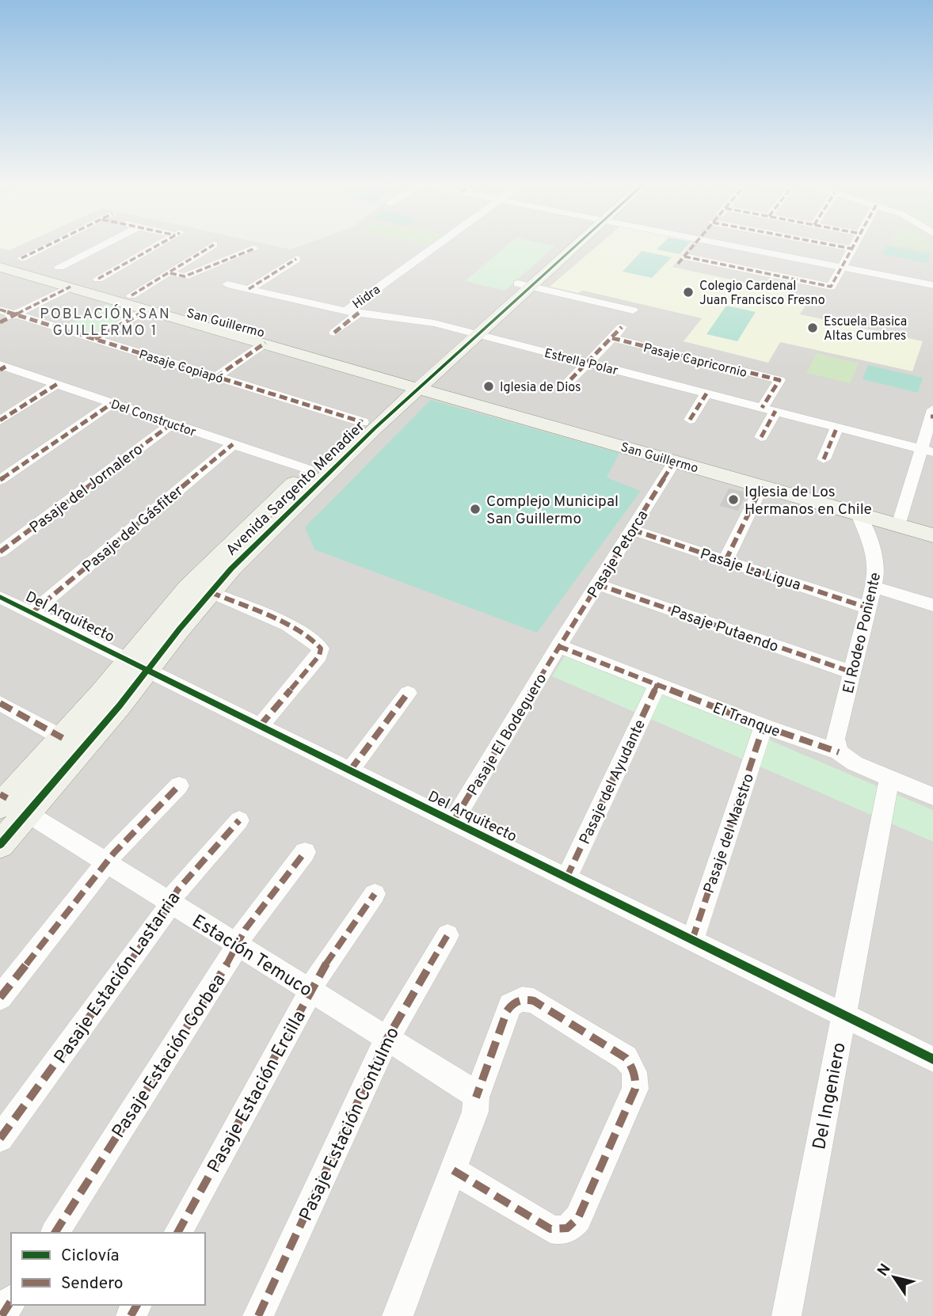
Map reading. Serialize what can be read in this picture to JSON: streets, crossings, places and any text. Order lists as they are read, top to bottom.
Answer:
{
  "streets": {
    "street": [
      "Hidra",
      "San Guillermo",
      "Pasaje Capricornio",
      "Estrella Polar",
      "Pasaje Copiapó",
      "Del Constructor",
      "Pasaje del Jornalero",
      "Avenida Sargento Menadier",
      "Pasaje del Gásfiter",
      "Pasaje Petorca",
      "Pasaje La Ligua",
      "Del Arquitecto",
      "Pasaje Putaendo",
      "El Rodeo Poniente",
      "El Tranque",
      "Pasaje El Bodeguero",
      "Pasaje del Ayudante",
      "Pasaje del Maestro",
      "Estación Temuco",
      "Pasaje Estación Lastarria",
      "Pasaje Estación Gorbea",
      "Pasaje Estación Ercilla",
      "Del Ingeniero",
      "Pasaje Estación Contulmo"
    ]
  },
  "crossings": [
    ["Hidra", "Estrella Polar"],
    ["San Guillermo", "Avenida Sargento Menadier"],
    ["San Guillermo", "Pasaje Petorca"],
    ["San Guillermo", "El Rodeo Poniente"],
    ["Estrella Polar", "Avenida Sargento Menadier"],
    ["Pasaje Copiapó", "Avenida Sargento Menadier"],
    ["Del Constructor", "Pasaje del Jornalero"],
    ["Del Constructor", "Avenida Sargento Menadier"],
    ["Del Constructor", "Pasaje del Gásfiter"],
    ["Avenida Sargento Menadier", "Del Arquitecto"],
    ["Avenida Sargento Menadier", "Estación Temuco"],
    ["Pasaje del Gásfiter", "Del Arquitecto"],
    ["Pasaje Petorca", "Pasaje La Ligua"],
    ["Pasaje Petorca", "Pasaje Putaendo"],
    ["Pasaje Petorca", "El Tranque"],
    ["Pasaje Petorca", "Pasaje El Bodeguero"],
    ["Pasaje La Ligua", "El Rodeo Poniente"],
    ["Del Arquitecto", "Pasaje El Bodeguero"],
    ["Del Arquitecto", "Pasaje del Ayudante"],
    ["Del Arquitecto", "Pasaje del Maestro"],
    ["Del Arquitecto", "Del Ingeniero"],
    ["Pasaje Putaendo", "El Rodeo Poniente"],
    ["El Rodeo Poniente", "El Tranque"],
    ["El Tranque", "Pasaje El Bodeguero"],
    ["El Tranque", "Pasaje del Ayudante"],
    ["El Tranque", "Pasaje del Maestro"],
    ["El Tranque", "Del Ingeniero"],
    ["Estación Temuco", "Pasaje Estación Lastarria"],
    ["Estación Temuco", "Pasaje Estación Gorbea"],
    ["Estación Temuco", "Pasaje Estación Ercilla"],
    ["Estación Temuco", "Pasaje Estación Contulmo"]
  ],
  "districts": ["POBLACIÓN SAN GUILLERMO 1"],
  "places": [
    "Colegio Cardenal Juan Francisco Fresno",
    "Escuela Basica Altas Cumbres",
    "Iglesia de Dios",
    "Iglesia de Los Hermanos en Chile",
    "Complejo Municipal San Guillermo"
  ],
  "legend": ["Ciclovía", "Sendero"],
  "north": "top left"
}
